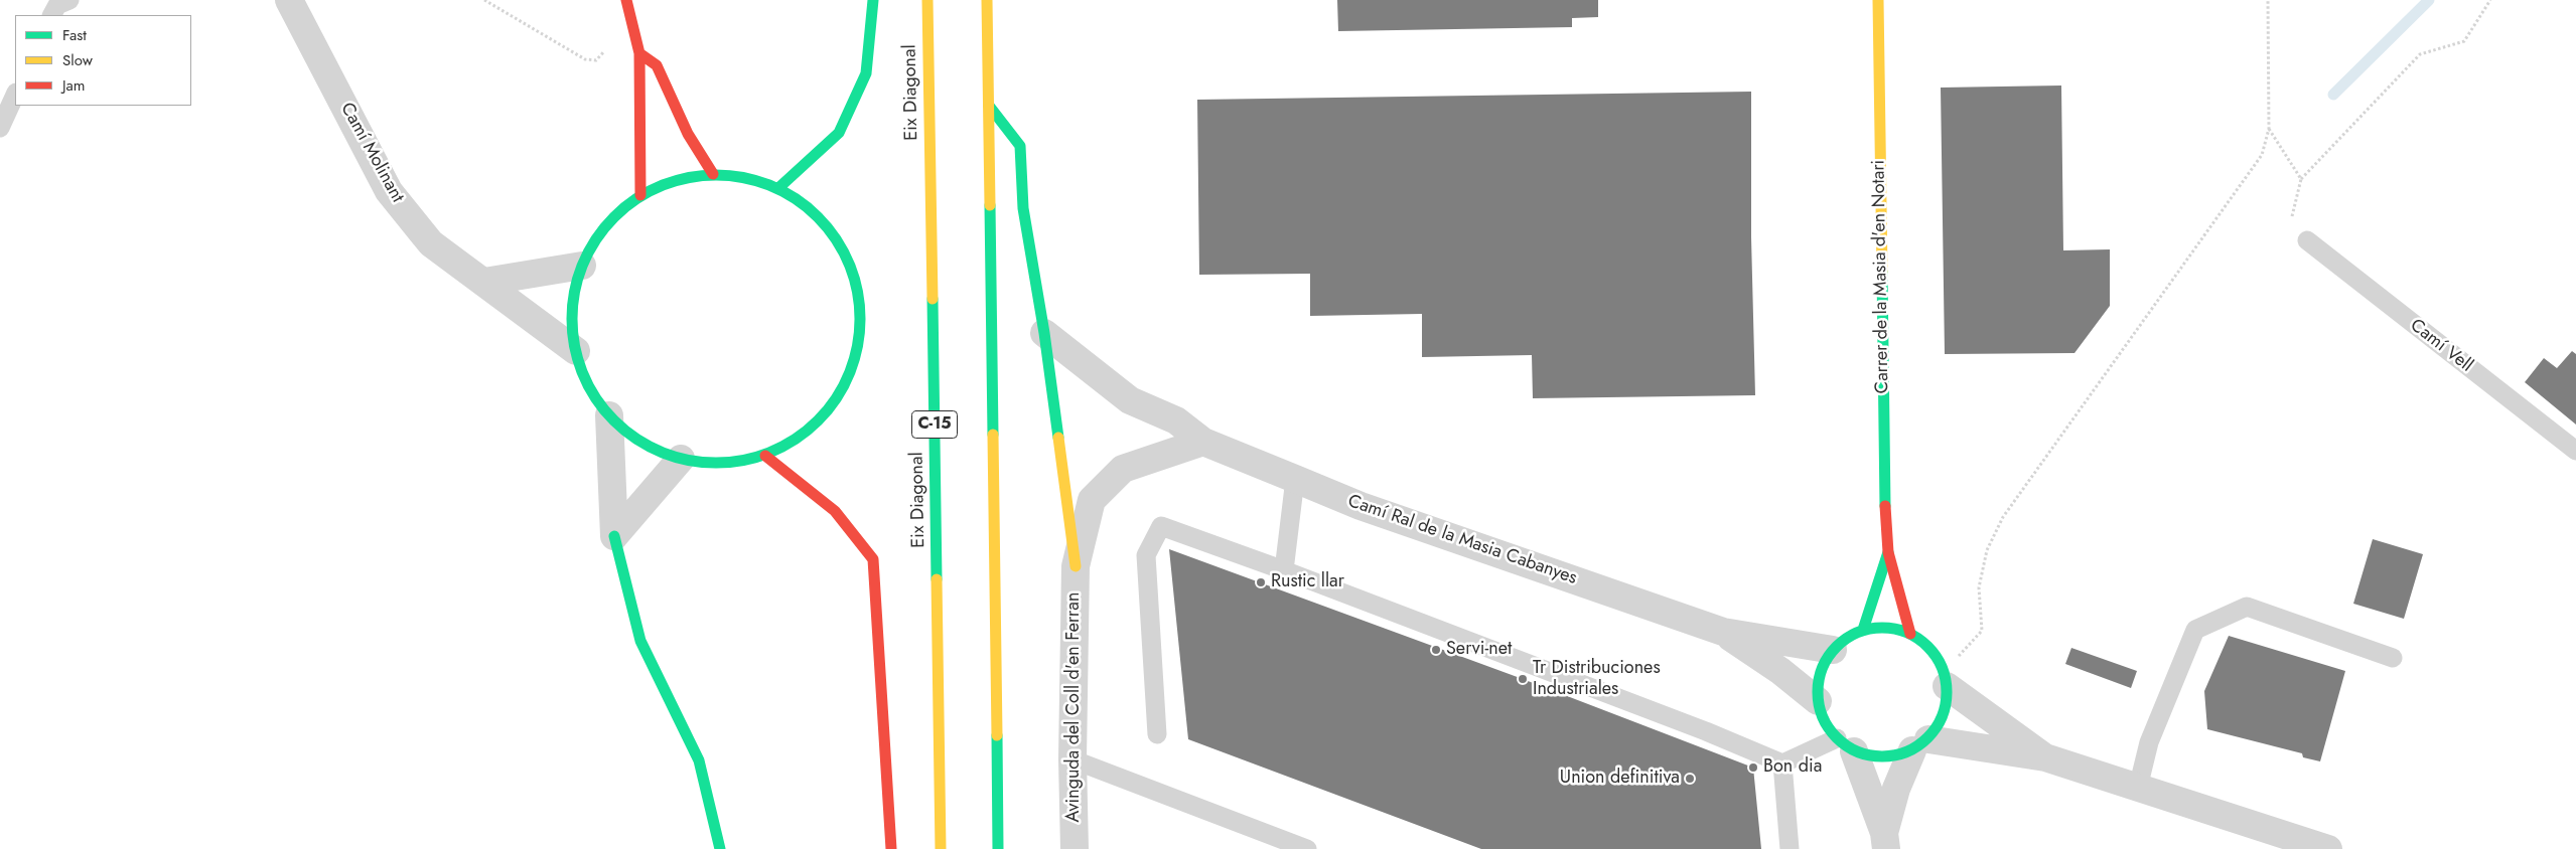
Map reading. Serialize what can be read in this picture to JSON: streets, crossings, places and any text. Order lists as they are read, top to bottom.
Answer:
{
  "streets": {
    "main road": ["Eix Diagonal", "Carrer de la Masia d'en Notari", "C-15"],
    "street": ["Camí Molinant", "Camí Ral de la Masia Cabanyes", "Avinguda del Coll d'en Ferran"],
    "lane": ["Camí Vell"]
  },
  "crossings": [
    ["Carrer de la Masia d'en Notari", "Camí Ral de la Masia Cabanyes"]
  ],
  "places": [
    "Rustic llar",
    "Servi-net",
    "Tr Distribuciones Industriales",
    "Bon dia",
    "Union definitiva"
  ],
  "legend": ["Fast", "Slow", "Jam"]
}
